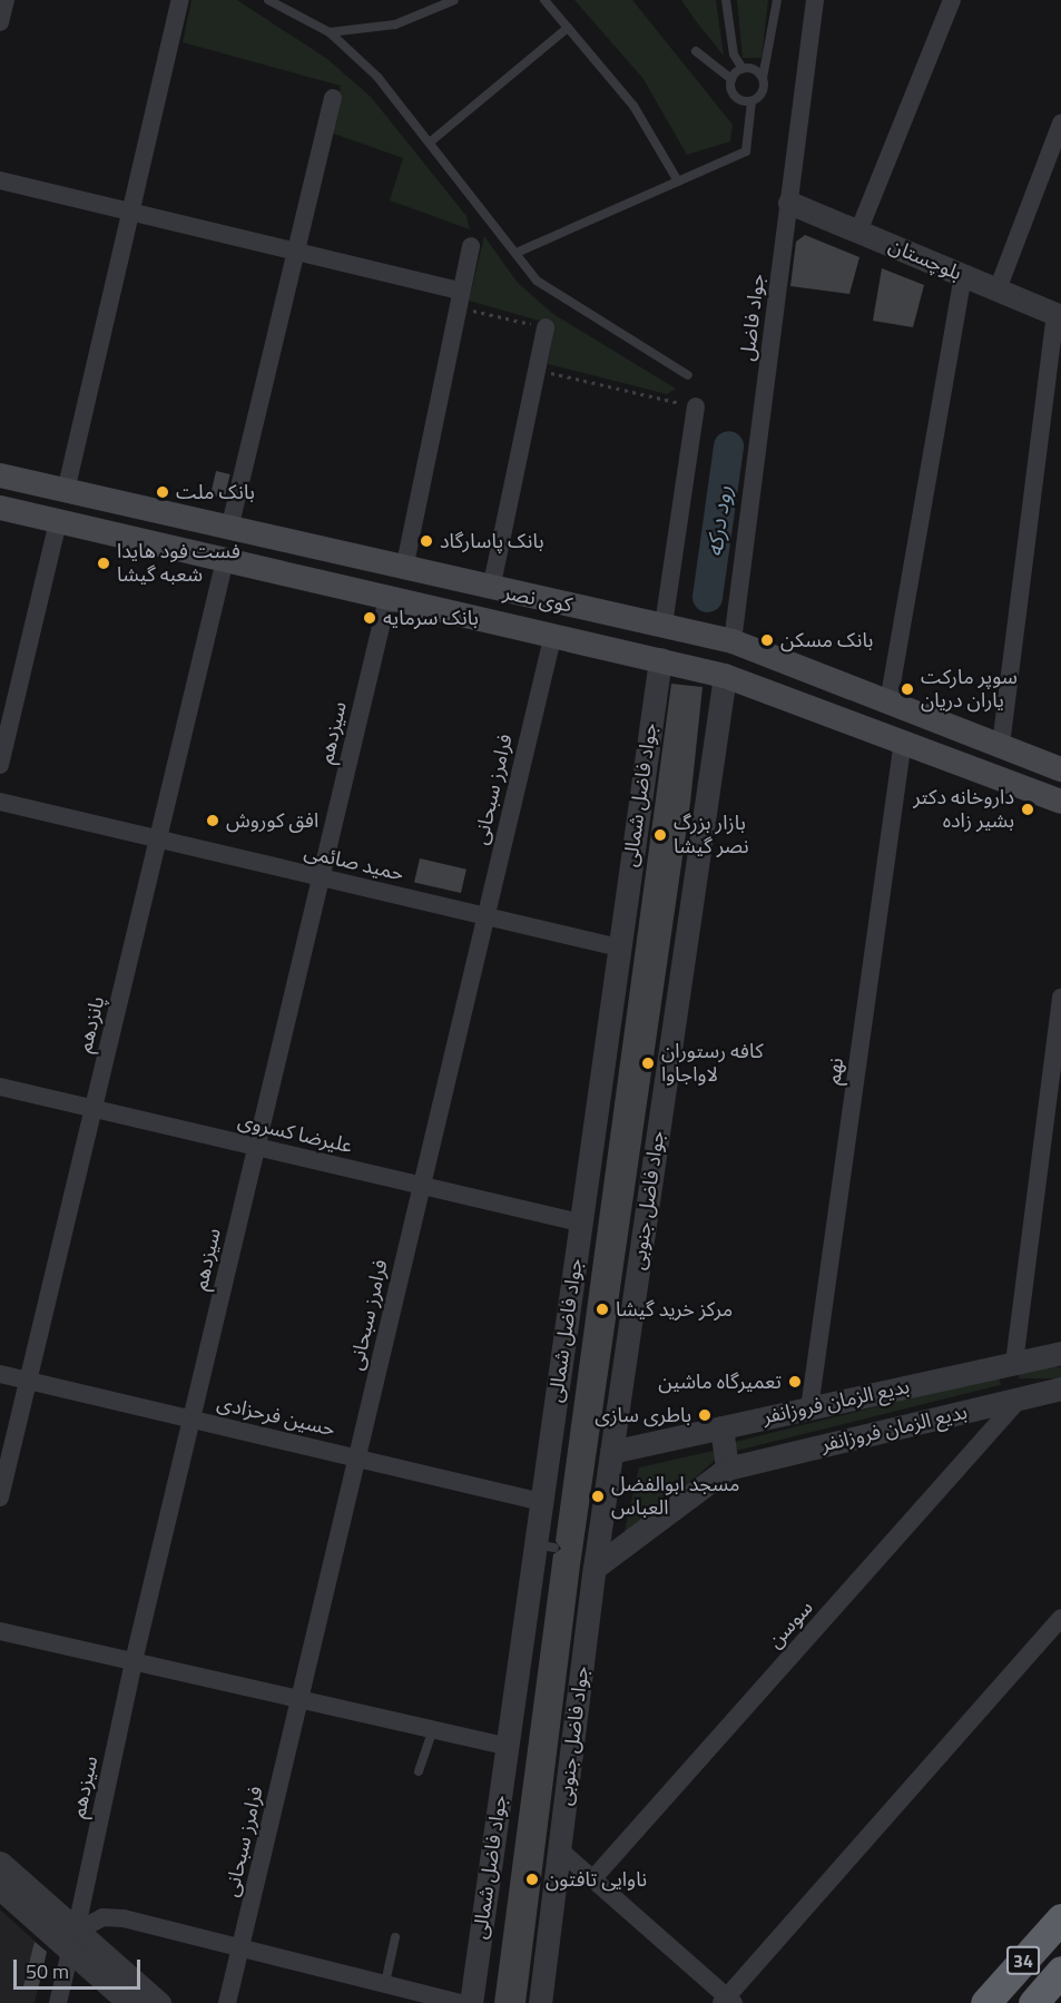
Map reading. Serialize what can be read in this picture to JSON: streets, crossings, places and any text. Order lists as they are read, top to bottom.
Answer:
{
  "streets": {
    "highway": ["34"],
    "main road": ["کوی نصر"],
    "street": [
      "بلوچستان",
      "جواد فاضل",
      "سیزدهم",
      "فرامرز سبحانی",
      "جواد فاضل شمالی",
      "حمید صائمی",
      "پانزدهم",
      "نهم",
      "علیرضا کسروی",
      "جواد فاضل جنوبی",
      "بدیع‌ الزمان فروزانفر",
      "حسین فرحزادی",
      "بدیع الزمان فروزانفر",
      "سوسن"
    ]
  },
  "crossings": [
    ["بلوچستان", "جواد فاضل"],
    ["جواد فاضل", "کوی نصر"],
    ["کوی نصر", "سیزدهم"],
    ["کوی نصر", "فرامرز سبحانی"],
    ["کوی نصر", "جواد فاضل شمالی"],
    ["کوی نصر", "پانزدهم"],
    ["کوی نصر", "نهم"],
    ["کوی نصر", "جواد فاضل جنوبی"],
    ["سیزدهم", "حمید صائمی"],
    ["سیزدهم", "علیرضا کسروی"],
    ["سیزدهم", "حسین فرحزادی"],
    ["فرامرز سبحانی", "حمید صائمی"],
    ["فرامرز سبحانی", "علیرضا کسروی"],
    ["فرامرز سبحانی", "حسین فرحزادی"],
    ["جواد فاضل شمالی", "حمید صائمی"],
    ["جواد فاضل شمالی", "علیرضا کسروی"],
    ["جواد فاضل شمالی", "حسین فرحزادی"],
    ["حمید صائمی", "پانزدهم"],
    ["پانزدهم", "علیرضا کسروی"],
    ["پانزدهم", "حسین فرحزادی"],
    ["نهم", "بدیع‌ الزمان فروزانفر"],
    ["جواد فاضل جنوبی", "بدیع‌ الزمان فروزانفر"],
    ["بدیع الزمان فروزانفر", "سوسن"]
  ],
  "water": ["رود درکه"],
  "places": [
    "بانک ملت",
    "بانک پاسارگاد",
    "فست فود هایدا شعبه گیشا",
    "بانک سرمایه",
    "بانک مسکن",
    "سوپر مارکت یاران دریان",
    "داروخانه دکتر بشیر زاده",
    "افق کوروش",
    "بازار بزرگ نصر گیشا",
    "کافه رستوران لاواجاوا",
    "مرکز خرید گیشا",
    "تعمیرگاه ماشین",
    "باطری سازی",
    "مسجد ابوالفضل العباس",
    "ناوایی تافتون"
  ],
  "scale_bar": "50 m"
}
